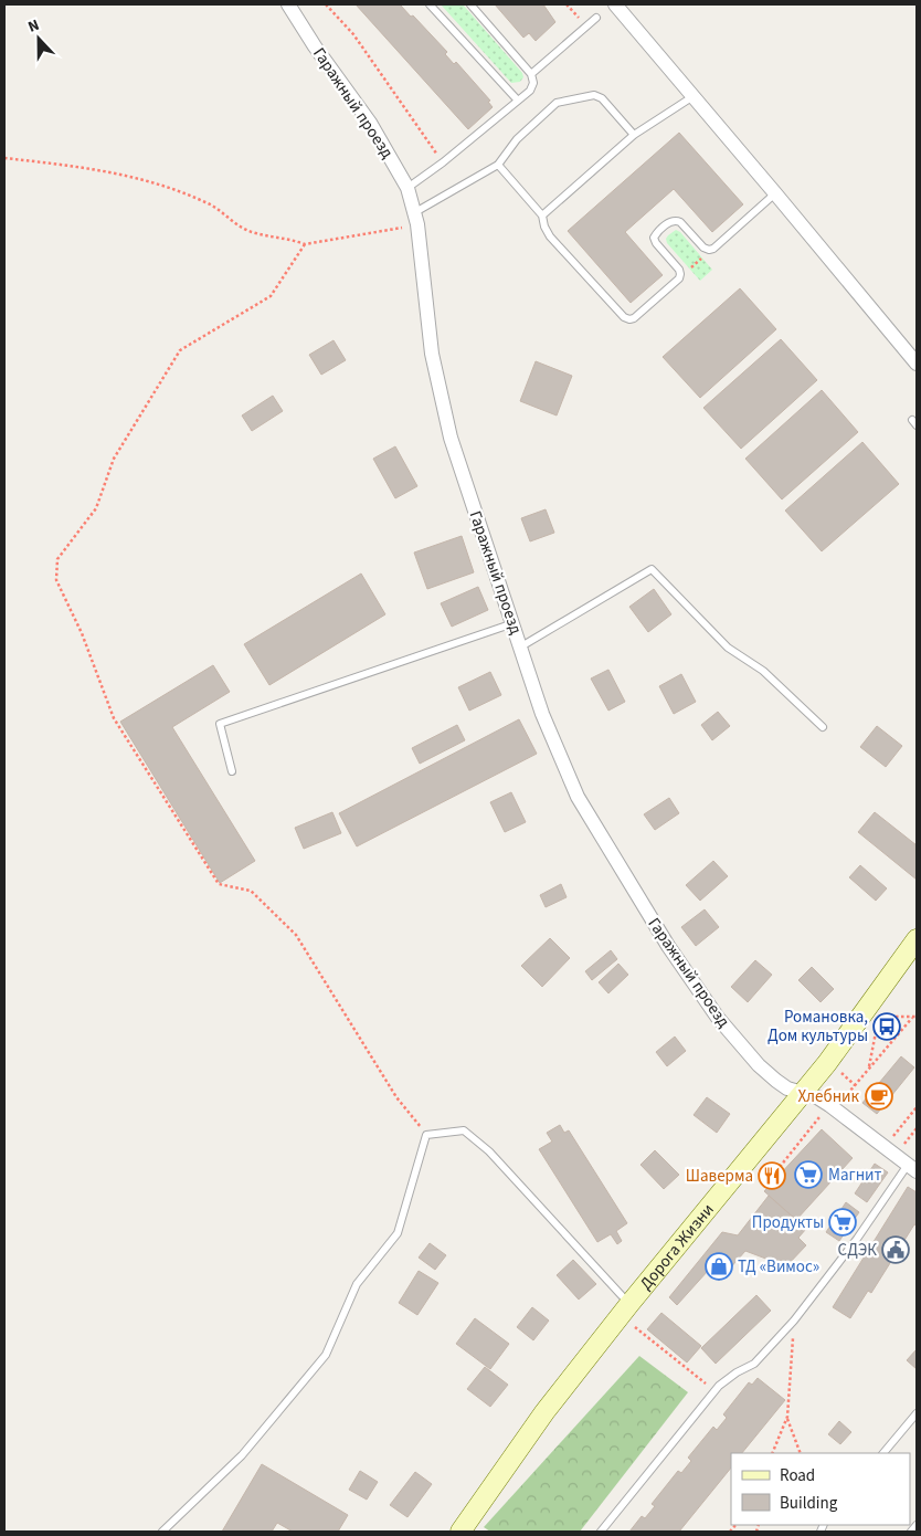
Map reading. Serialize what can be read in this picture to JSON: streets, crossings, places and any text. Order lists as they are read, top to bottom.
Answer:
{
  "streets": {
    "main road": ["Дорога Жизни"],
    "street": ["Гаражный проезд"]
  },
  "crossings": [
    ["Гаражный проезд", "Дорога Жизни"]
  ],
  "places": {
    "bus stop": ["Романовка, Дом культуры"],
    "cafe": ["Хлебник"],
    "supermarket": ["Магнит", "Продукты"],
    "restaurant": ["Шаверма"],
    "public building": ["СДЭК"],
    "shop": ["ТД «Вимос»"]
  },
  "legend": ["Road", "Building"],
  "north": "top"
}
